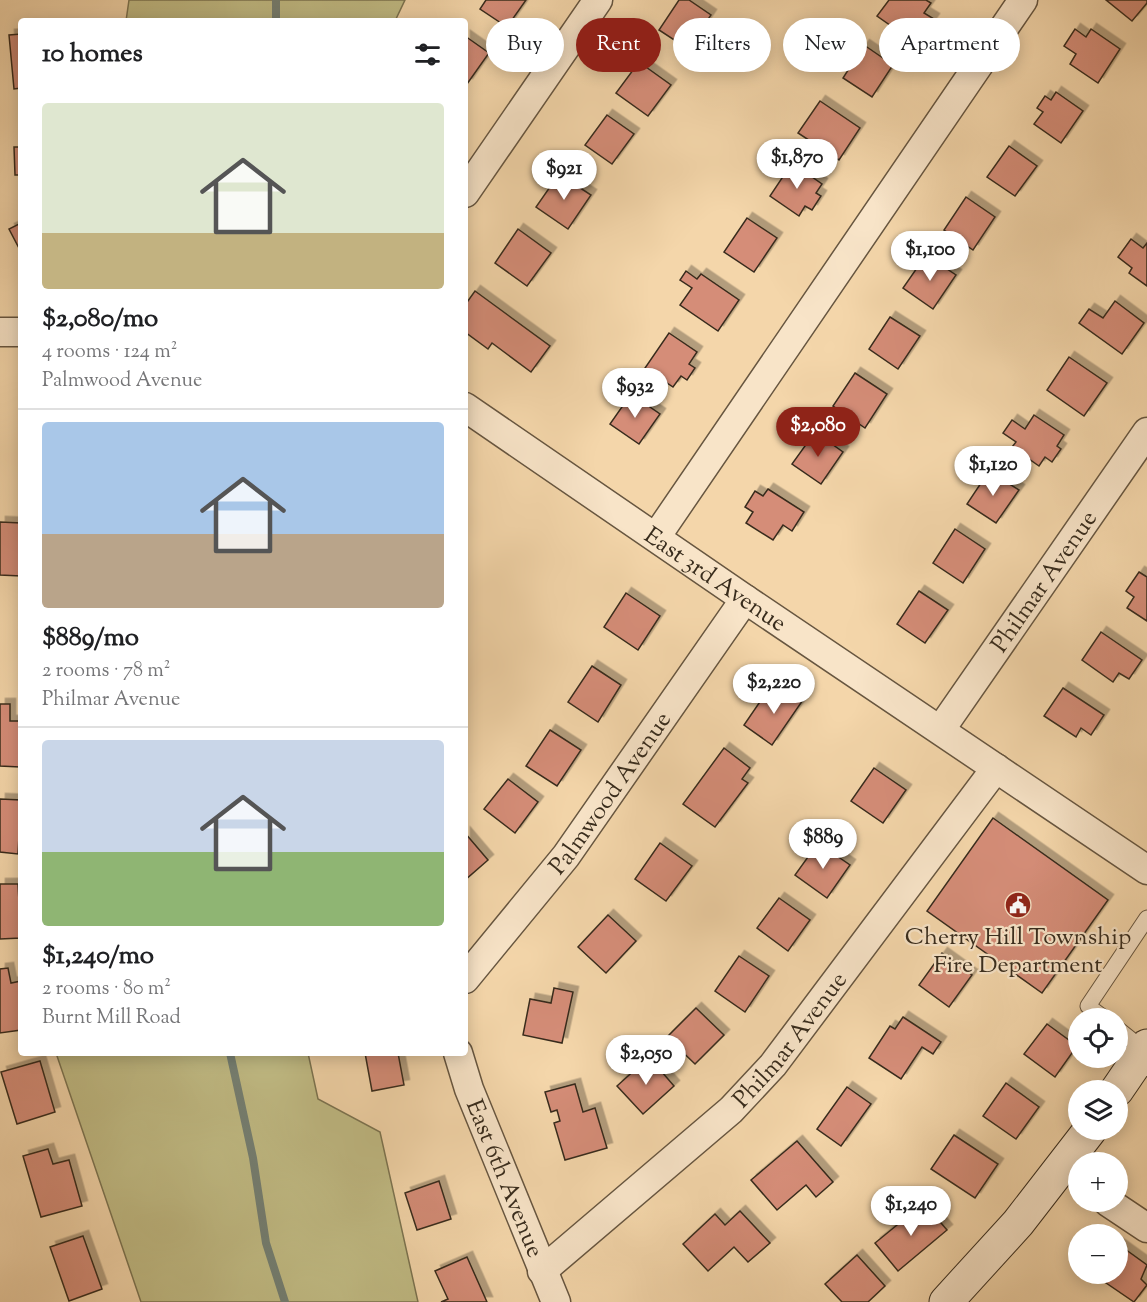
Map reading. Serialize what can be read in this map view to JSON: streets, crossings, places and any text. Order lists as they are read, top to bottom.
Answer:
{
  "streets": {
    "street": [
      "East 3rd Avenue",
      "Philmar Avenue",
      "Palmwood Avenue",
      "East 6th Avenue"
    ]
  },
  "crossings": [
    ["East 3rd Avenue", "Philmar Avenue"],
    ["East 3rd Avenue", "Palmwood Avenue"],
    ["Philmar Avenue", "East 6th Avenue"]
  ],
  "places": {
    "public building": ["Cherry Hill Township Fire Department"]
  },
  "page": {
    "chip": [
      "Buy",
      "Rent",
      "Filters",
      "New",
      "Apartment"
    ],
    "heading": "10 homes",
    "list": [
      {
        "name": "$2,080/mo",
        "note": "4 rooms · 124 m² · Palmwood Avenue"
      },
      {
        "name": "$889/mo",
        "note": "2 rooms · 78 m² · Philmar Avenue"
      },
      {
        "name": "$1,240/mo",
        "note": "2 rooms · 80 m² · Burnt Mill Road"
      }
    ],
    "price": [
      "$1,870",
      "$921",
      "$1,100",
      "$932",
      "$2,080",
      "$1,120",
      "$2,220",
      "$889",
      "$2,050",
      "$1,240"
    ],
    "map_buttons": ["+", "−"]
  }
}
